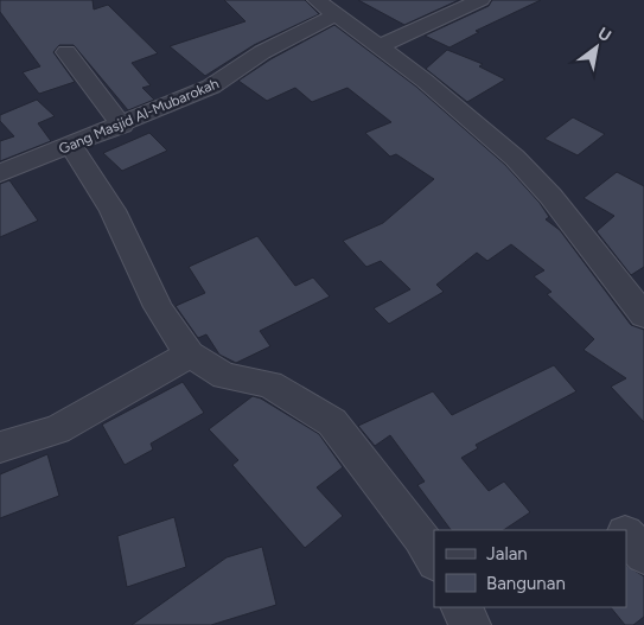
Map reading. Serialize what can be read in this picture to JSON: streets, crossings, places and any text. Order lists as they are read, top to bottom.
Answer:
{
  "streets": {
    "street": ["Gang Masjid Al-Mubarokah"]
  },
  "legend": ["Jalan", "Bangunan"],
  "north": "top right"
}
